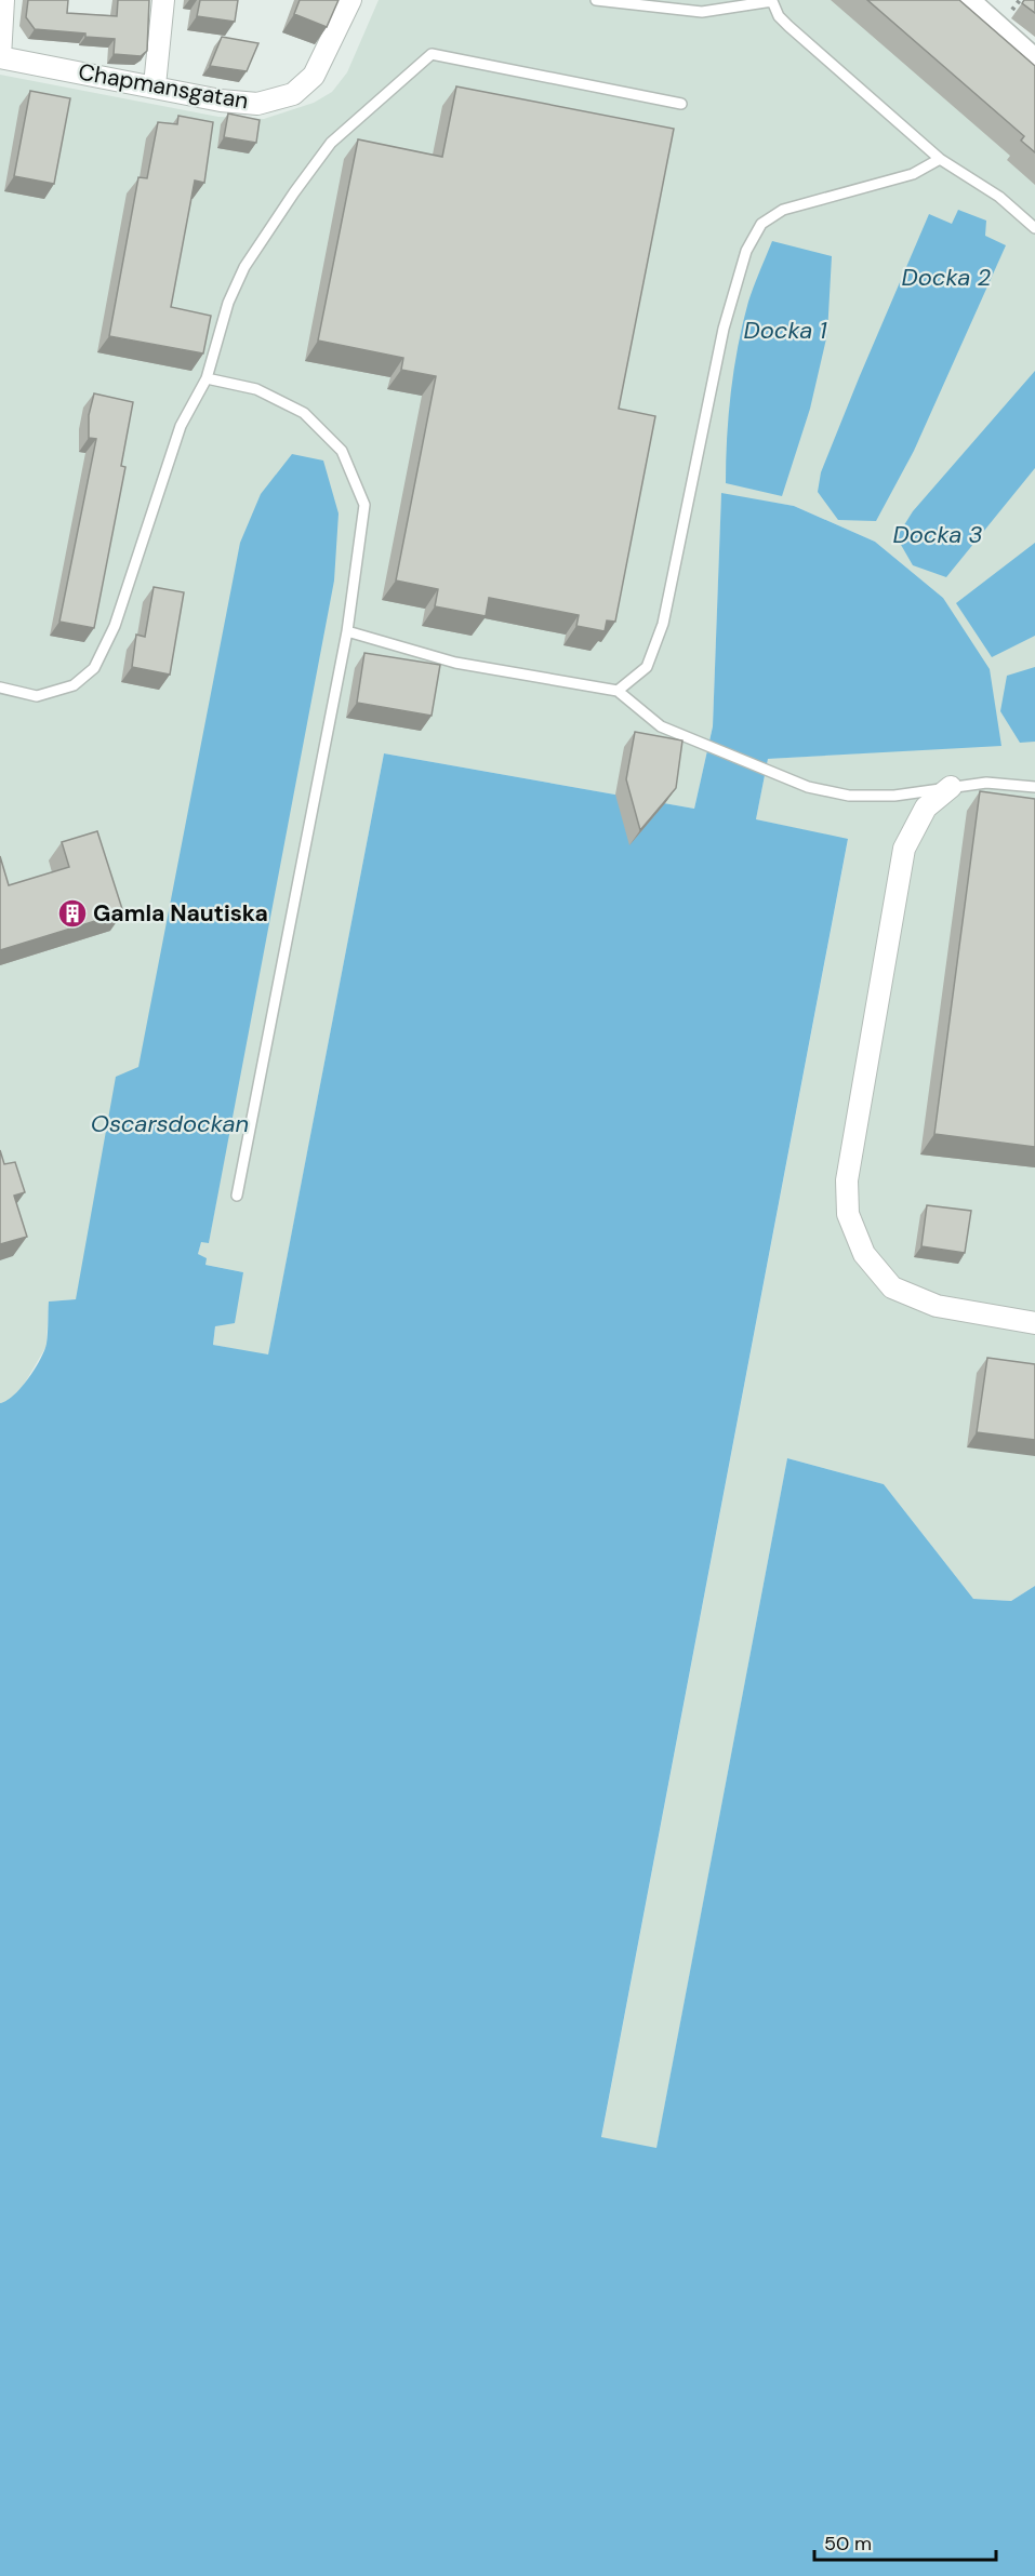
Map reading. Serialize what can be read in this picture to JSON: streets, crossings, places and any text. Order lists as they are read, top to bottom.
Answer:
{
  "streets": {
    "street": ["Chapmansgatan"]
  },
  "water": [
    "Docka 2",
    "Docka 1",
    "Docka 3",
    "Oscarsdockan"
  ],
  "places": {
    "building": ["Gamla Nautiska"]
  },
  "scale_bar": "50 m"
}
